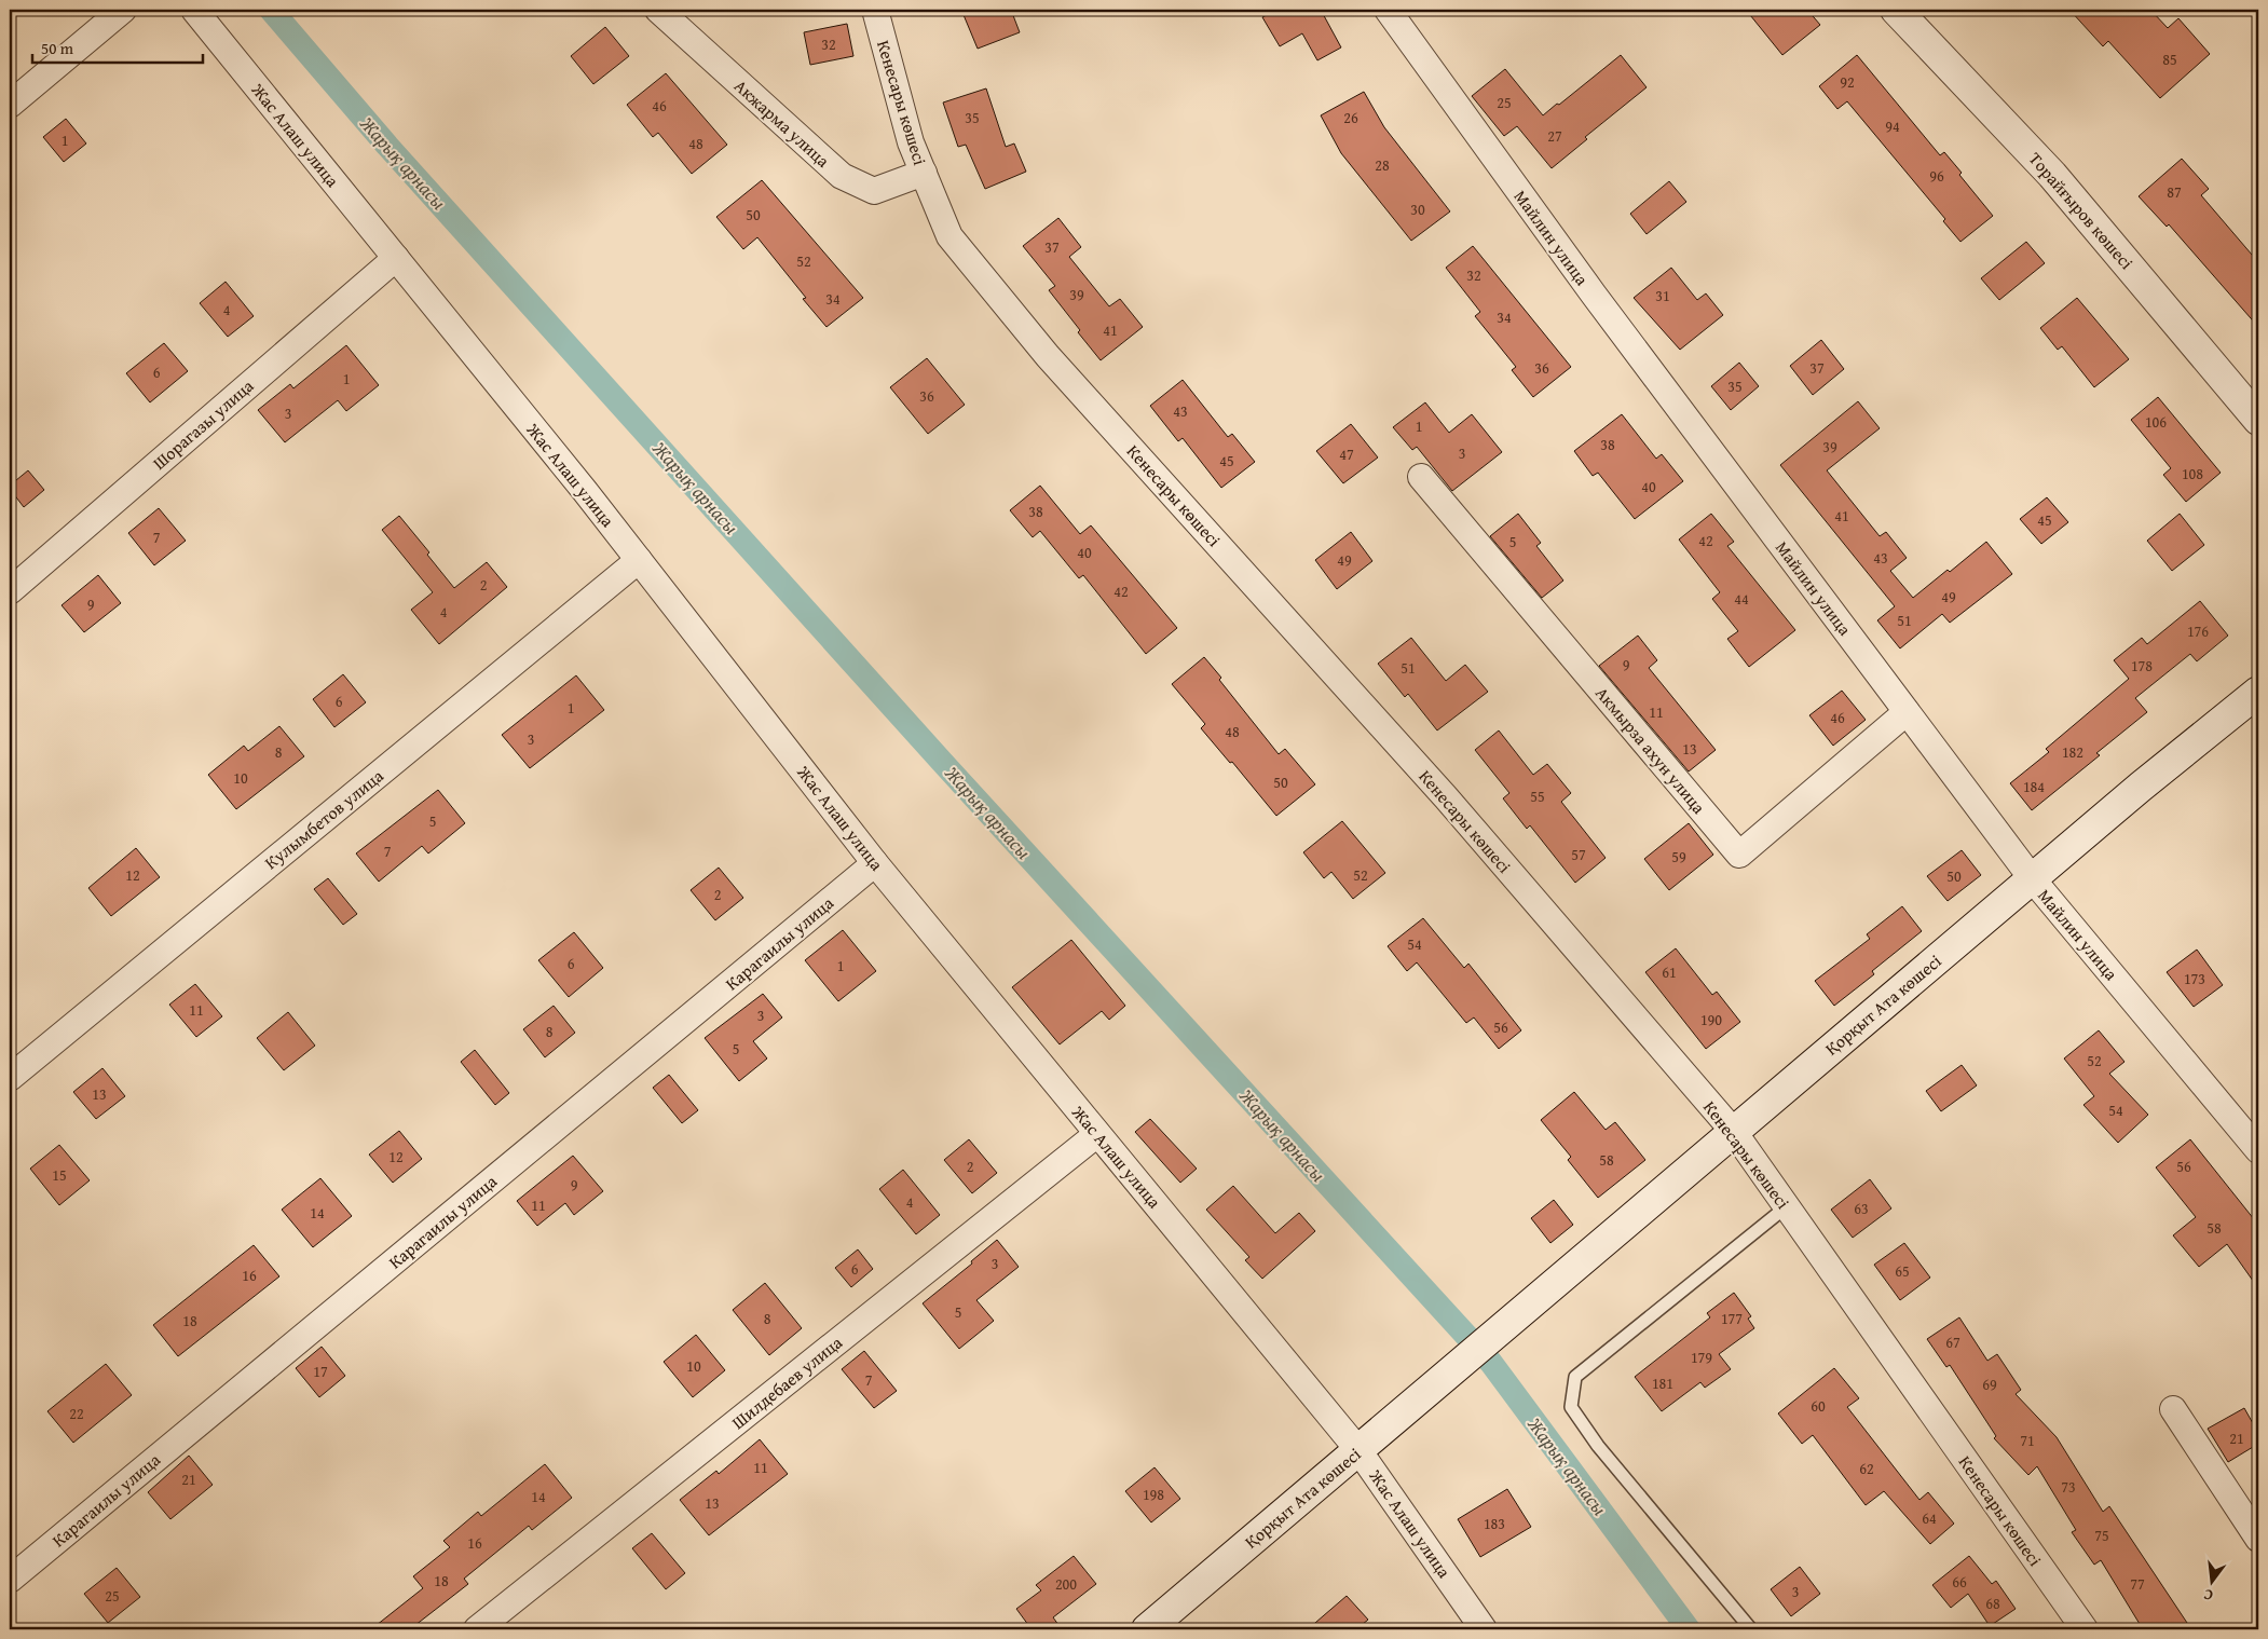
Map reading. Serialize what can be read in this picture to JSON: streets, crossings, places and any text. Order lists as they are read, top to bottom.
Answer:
{
  "streets": {
    "main road": ["Торайғыров көшесі", "Қорқыт Ата көшесі"],
    "street": [
      "Кенесары көшесі",
      "Акжарма улица",
      "Жас Алаш улица",
      "Майлин улица",
      "Шорагазы улица",
      "Акмырза ахун улица",
      "Кулымбетов улица",
      "Карагаилы улица",
      "Шилдебаев улица"
    ]
  },
  "crossings": [
    ["Кенесары көшесі", "Акжарма улица"],
    ["Кенесары көшесі", "Қорқыт Ата көшесі"],
    ["Жас Алаш улица", "Шорагазы улица"],
    ["Жас Алаш улица", "Кулымбетов улица"],
    ["Жас Алаш улица", "Карагаилы улица"],
    ["Жас Алаш улица", "Қорқыт Ата көшесі"],
    ["Жас Алаш улица", "Шилдебаев улица"],
    ["Майлин улица", "Акмырза ахун улица"],
    ["Майлин улица", "Қорқыт Ата көшесі"]
  ],
  "water": ["Жарық арнасы"],
  "house_numbers": [
    "32",
    "85",
    "92",
    "25",
    "46",
    "35",
    "26",
    "94",
    "27",
    "1",
    "48",
    "28",
    "96",
    "87",
    "30",
    "50",
    "37",
    "52",
    "32",
    "39",
    "31",
    "34",
    "4",
    "34",
    "41",
    "36",
    "37",
    "6",
    "1",
    "35",
    "36",
    "43",
    "3",
    "106",
    "1",
    "38",
    "39",
    "3",
    "47",
    "45",
    "108",
    "40",
    "38",
    "41",
    "45",
    "7",
    "42",
    "5",
    "40",
    "43",
    "49",
    "2",
    "42",
    "49",
    "44",
    "9",
    "4",
    "51",
    "176",
    "9",
    "178",
    "51",
    "6",
    "1",
    "11",
    "46",
    "48",
    "3",
    "13",
    "8",
    "182",
    "10",
    "50",
    "184",
    "55",
    "5",
    "7",
    "57",
    "59",
    "12",
    "52",
    "50",
    "2",
    "54",
    "6",
    "1",
    "61",
    "173",
    "11",
    "3",
    "190",
    "56",
    "8",
    "5",
    "52",
    "13",
    "54",
    "12",
    "58",
    "2",
    "56",
    "15",
    "9",
    "4",
    "11",
    "63",
    "14",
    "58",
    "3",
    "6",
    "65",
    "16",
    "5",
    "8",
    "177",
    "18",
    "67",
    "179",
    "10",
    "17",
    "7",
    "181",
    "69",
    "60",
    "22",
    "21",
    "71",
    "11",
    "62",
    "21",
    "73",
    "198",
    "14",
    "13",
    "64",
    "183",
    "75",
    "16",
    "18",
    "66",
    "200",
    "77",
    "3",
    "25",
    "68"
  ],
  "scale_bar": "50 m",
  "north": "bottom"
}
